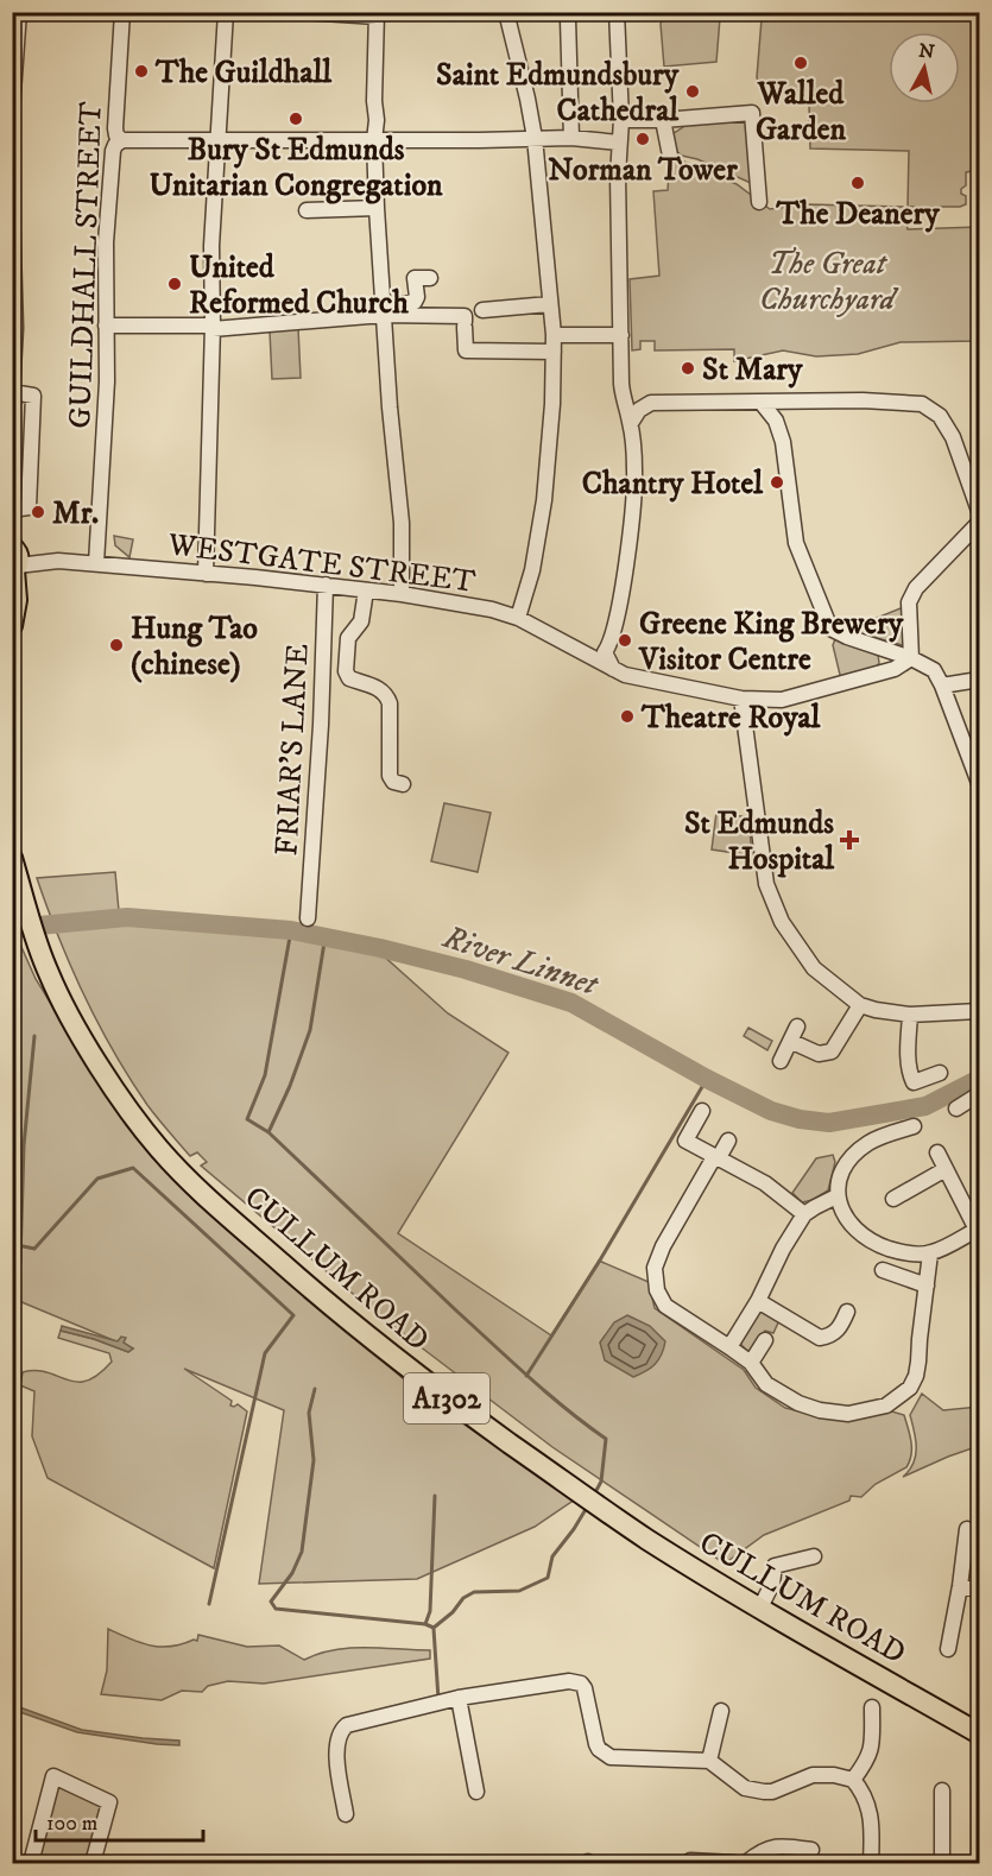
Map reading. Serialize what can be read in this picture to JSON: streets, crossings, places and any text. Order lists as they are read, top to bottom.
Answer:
{
  "streets": {
    "main road": ["CULLUM ROAD", "A1302"],
    "street": ["GUILDHALL STREET", "WESTGATE STREET", "FRIAR'S LANE"]
  },
  "crossings": [
    ["GUILDHALL STREET", "WESTGATE STREET"],
    ["WESTGATE STREET", "FRIAR'S LANE"]
  ],
  "water": ["River Linnet"],
  "parks": ["The Great Churchyard"],
  "places": {
    "other": [
      "Walled Garden",
      "The Guildhall",
      "Saint Edmundsbury Cathedral",
      "Bury St Edmunds Unitarian Congregation",
      "Norman Tower",
      "The Deanery",
      "United Reformed Church",
      "St Mary",
      "Chantry Hotel",
      "Mr.",
      "Greene King Brewery Visitor Centre",
      "Hung Tao (chinese)",
      "Theatre Royal"
    ],
    "health": ["St Edmunds Hospital"]
  },
  "scale_bar": "100 m",
  "north": "top"
}
